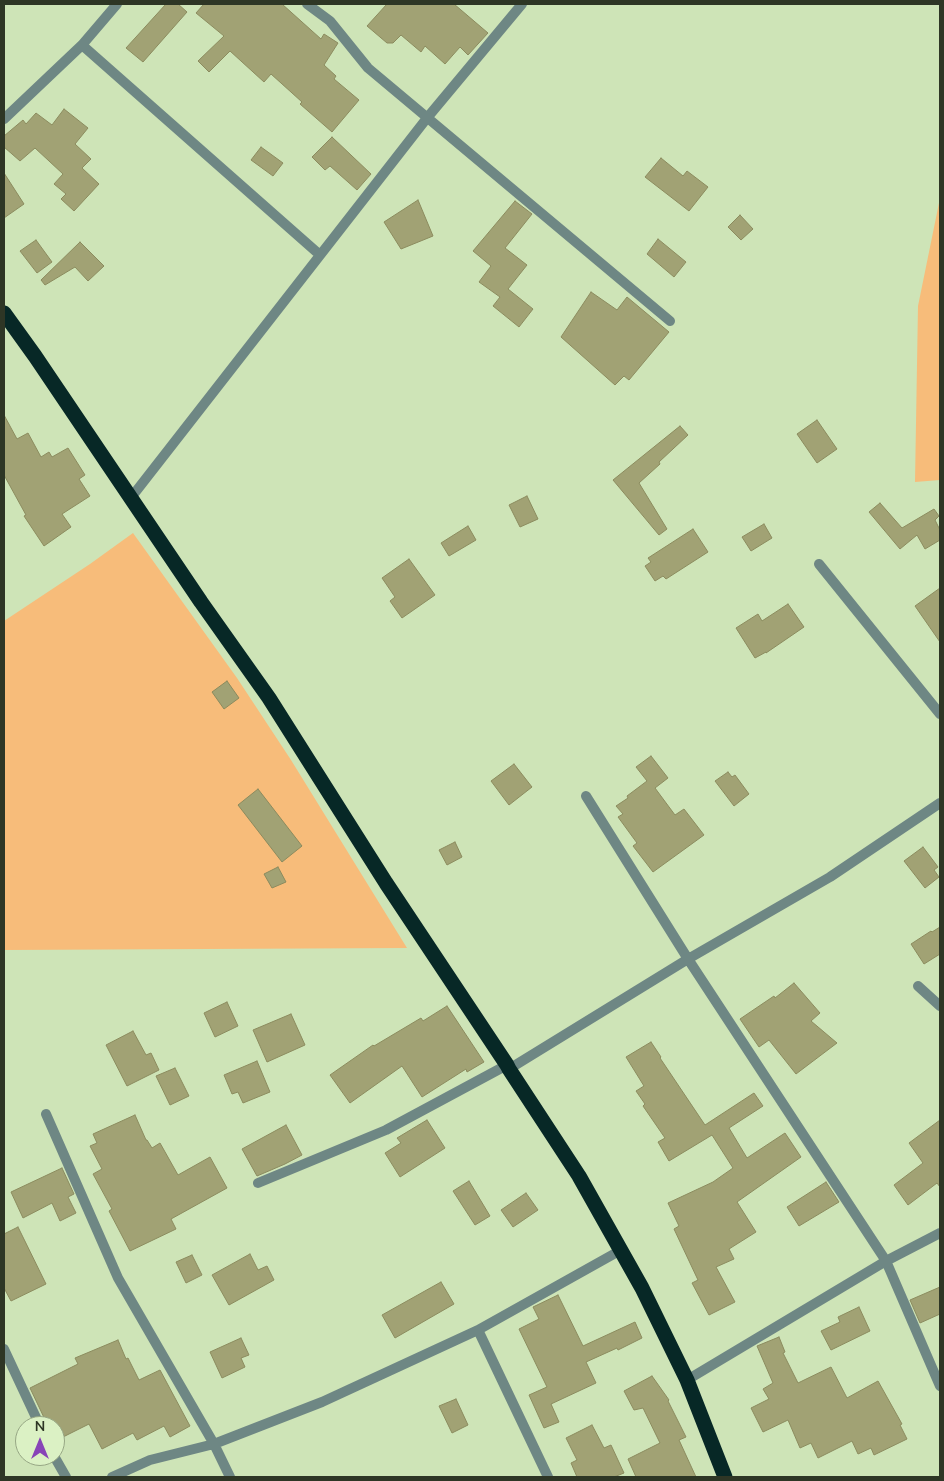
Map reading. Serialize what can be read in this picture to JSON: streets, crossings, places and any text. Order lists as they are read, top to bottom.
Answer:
{
  "north": "top"
}
